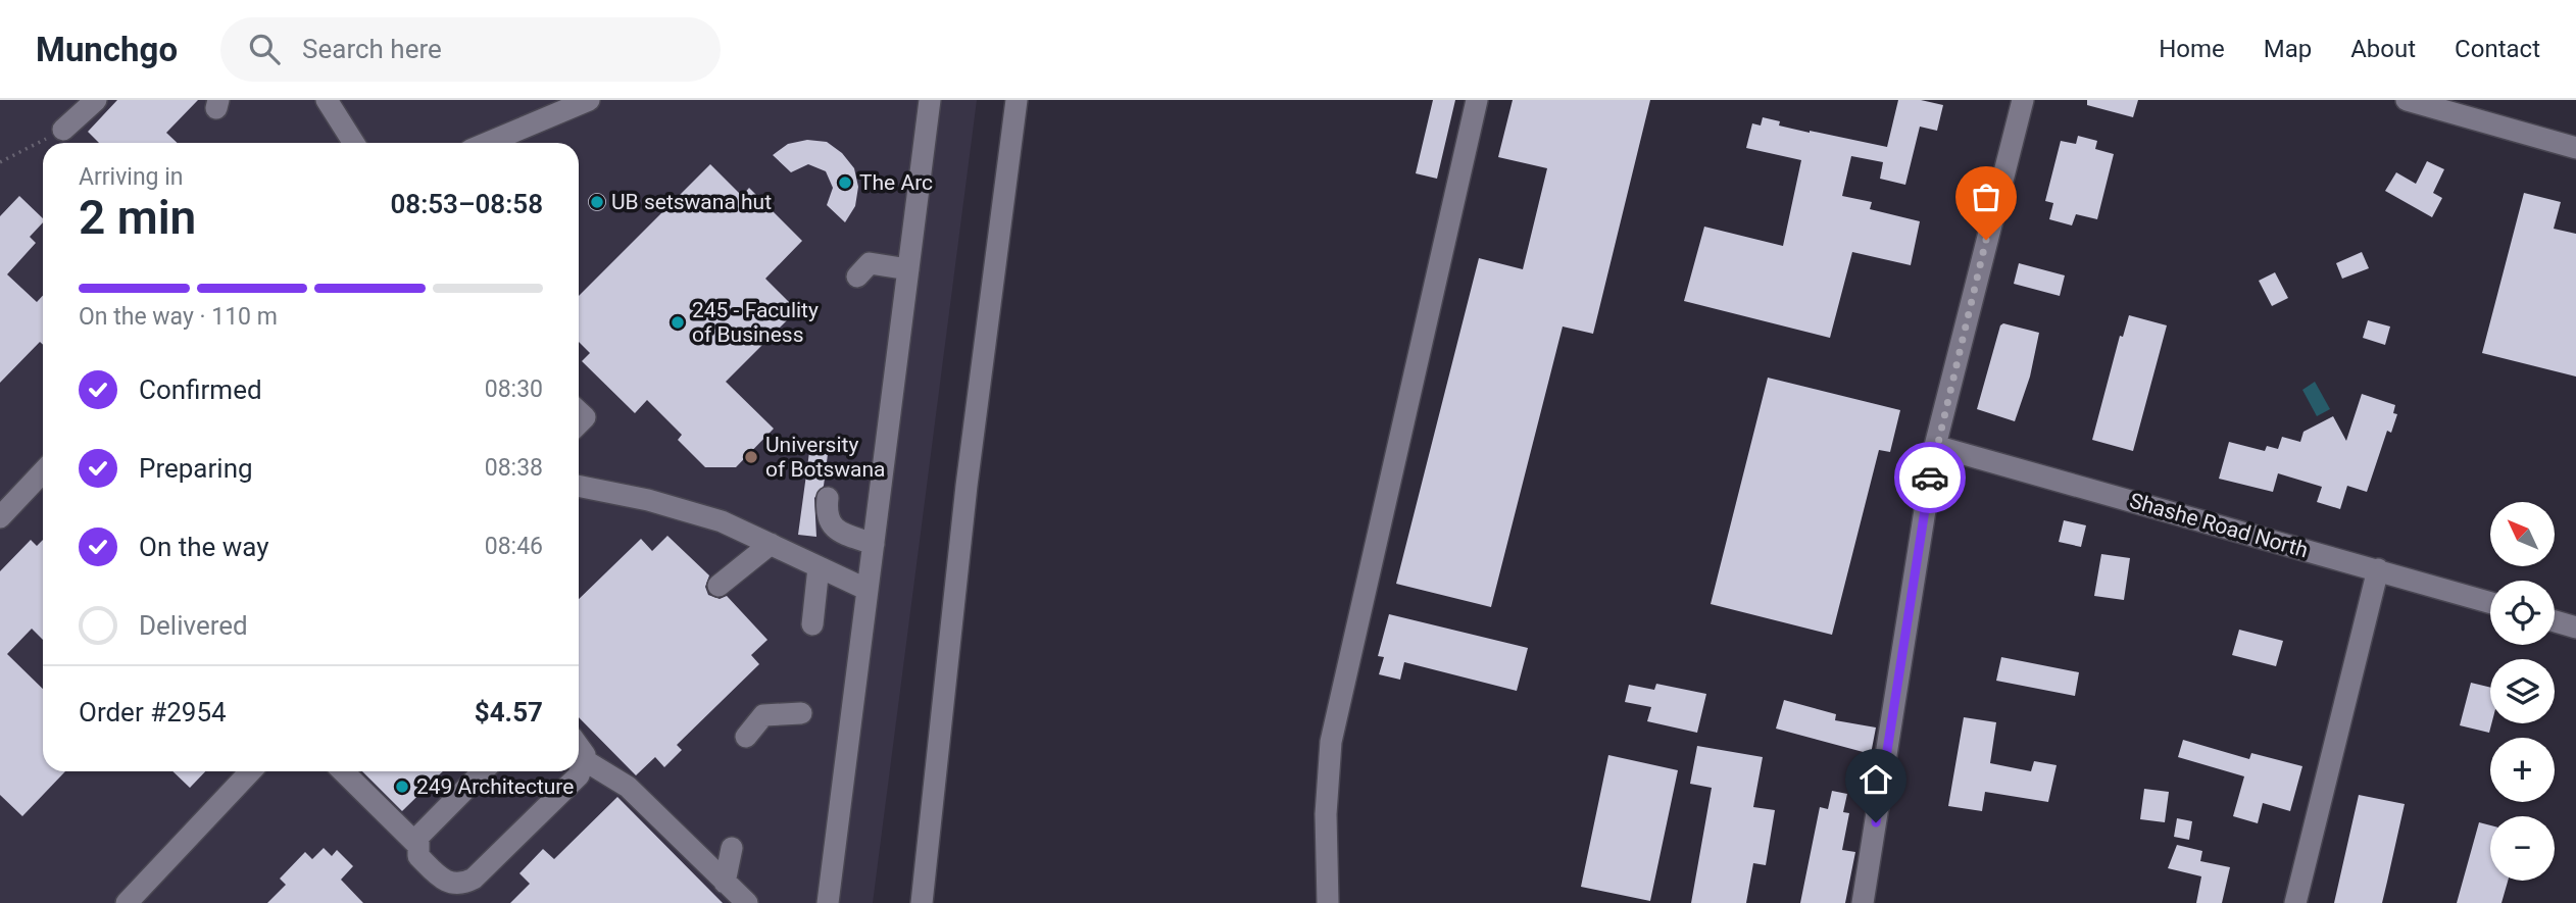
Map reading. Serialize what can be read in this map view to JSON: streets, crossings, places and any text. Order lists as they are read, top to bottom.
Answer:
{
  "streets": {
    "street": ["Shashe Road North"]
  },
  "places": [
    "The Arc",
    "UB setswana hut",
    "245 - Faculity of Business",
    "University of Botswana",
    "249 Architecture"
  ],
  "north": "top left",
  "page": {
    "header": "Munchgo",
    "search": "Search here",
    "nav": [
      "Home",
      "Map",
      "About",
      "Contact"
    ],
    "heading": ["2 min", "Arriving in", "08:53–08:58"],
    "panel": ["Order #2954", "$4.57"],
    "bar": "On the way · 110 m",
    "list": [
      ["Confirmed", "08:30"],
      ["Preparing", "08:38"],
      ["On the way", "08:46"],
      "Delivered"
    ],
    "map_buttons": ["+", "−"]
  }
}
